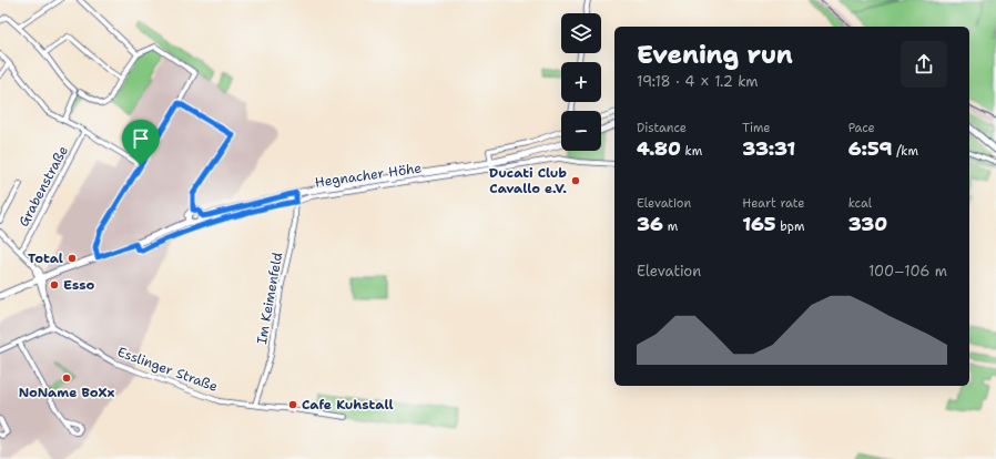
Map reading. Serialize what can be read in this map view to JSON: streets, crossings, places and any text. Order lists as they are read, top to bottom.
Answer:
{
  "streets": {
    "main road": ["Hegnacher Höhe"],
    "street": ["Grabenstraße", "Im Keimenfeld", "Esslinger Straße"]
  },
  "crossings": [
    ["Hegnacher Höhe", "Im Keimenfeld"],
    ["Im Keimenfeld", "Esslinger Straße"]
  ],
  "places": [
    "Ducati Club Cavallo e.V.",
    "Total",
    "Esso",
    "NoName BoXx",
    "Cafe Kuhstall"
  ],
  "page": {
    "map_buttons": ["+", "−"],
    "heading": ["Evening run", "19:18 · 4 × 1.2 km"],
    "stats": [
      ["Distance", "4.80 km"],
      ["Time", "33:31"],
      ["Pace", "6:59 /km"],
      ["Elevation", "36 m"],
      ["Heart rate", "165 bpm"],
      ["kcal", "330"]
    ],
    "chart": ["Elevation", "100–106 m"]
  }
}
